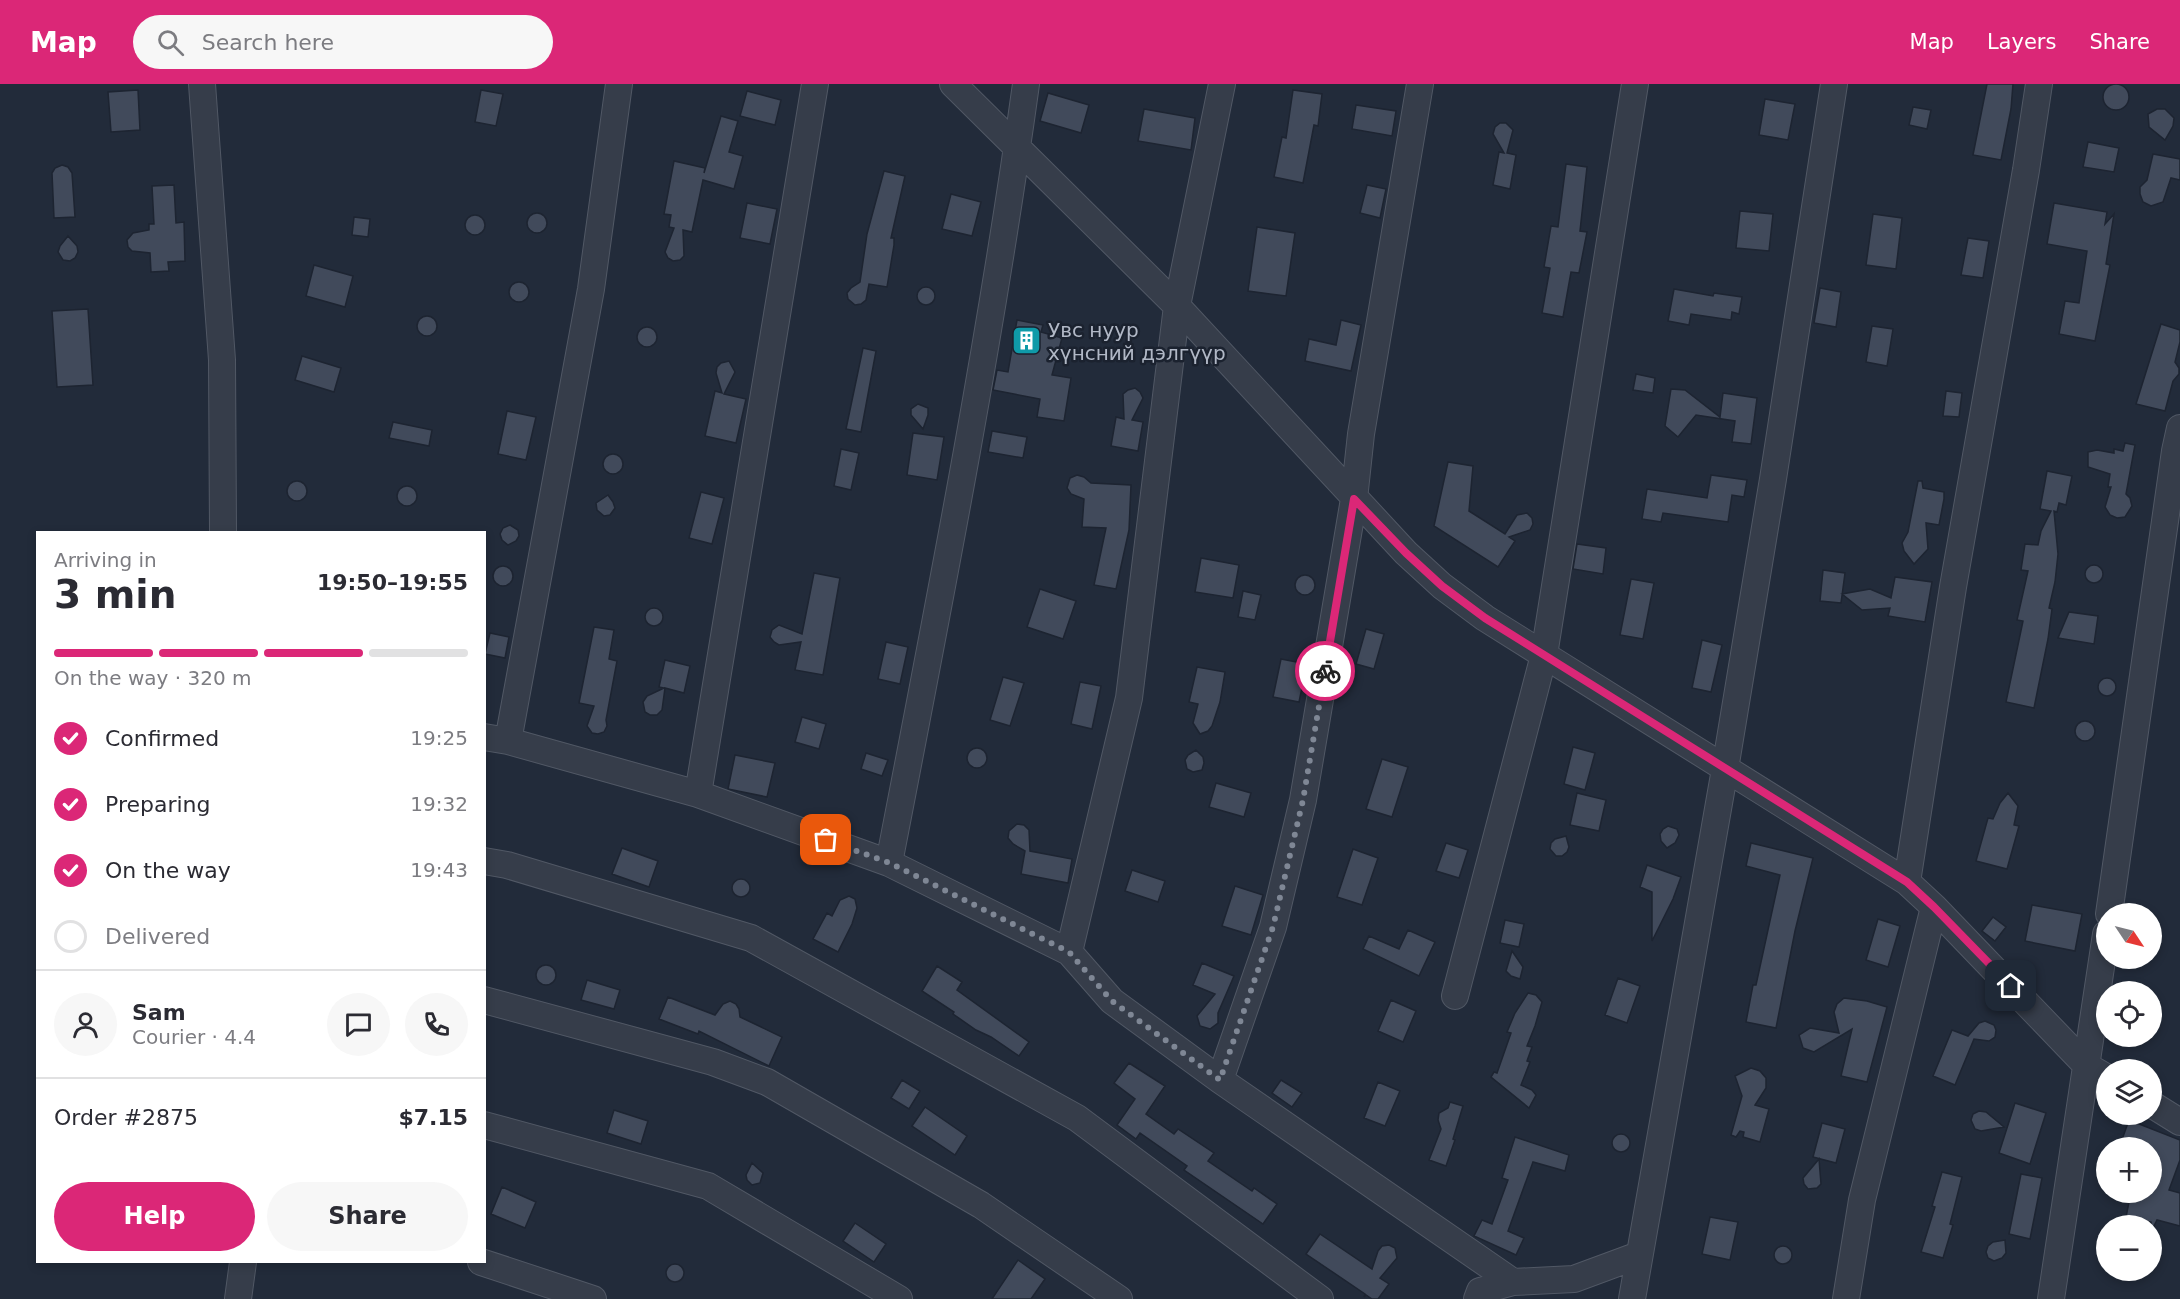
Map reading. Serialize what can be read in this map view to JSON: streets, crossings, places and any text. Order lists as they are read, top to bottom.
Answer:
{
  "places": {
    "building": ["Увс нуур хүнсний дэлгүүр"]
  },
  "north": "bottom right",
  "page": {
    "header": "Map",
    "search": "Search here",
    "nav": ["Map", "Layers", "Share"],
    "heading": ["3 min", "Arriving in", "19:50–19:55"],
    "panel": [
      "Sam",
      "Courier · 4.4",
      "Order #2875",
      "$7.15"
    ],
    "bar": "On the way · 320 m",
    "list": [
      ["Confirmed", "19:25"],
      ["Preparing", "19:32"],
      ["On the way", "19:43"],
      "Delivered"
    ],
    "map_buttons": ["+", "−"],
    "buttons": ["Help", "Share"]
  }
}
